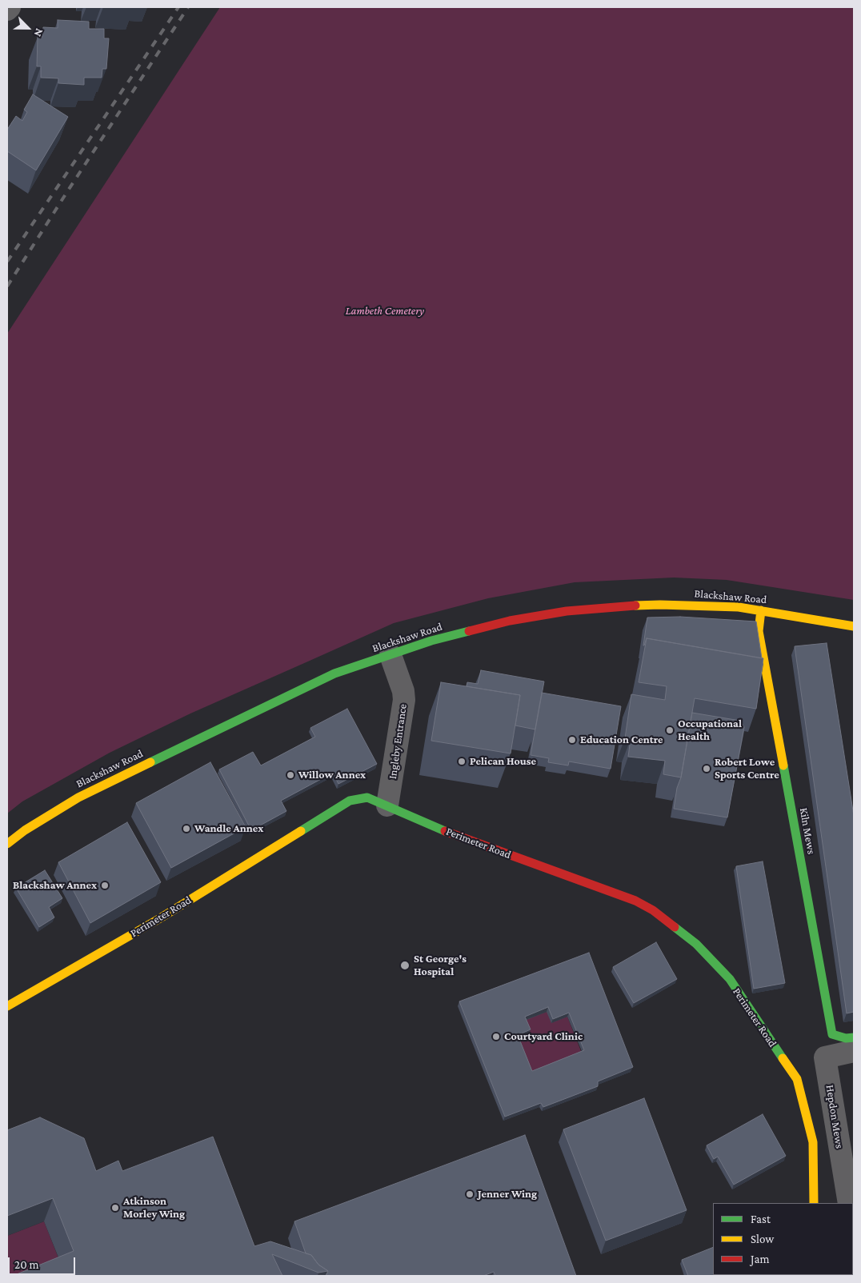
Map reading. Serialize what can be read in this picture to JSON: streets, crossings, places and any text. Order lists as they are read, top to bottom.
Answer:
{
  "streets": {
    "street": [
      "Blackshaw Road",
      "Ingleby Entrance",
      "Kiln Mews",
      "Perimeter Road",
      "Hepdon Mews"
    ]
  },
  "crossings": [
    ["Blackshaw Road", "Ingleby Entrance"],
    ["Blackshaw Road", "Kiln Mews"],
    ["Ingleby Entrance", "Perimeter Road"]
  ],
  "parks": ["Lambeth Cemetery"],
  "places": [
    "Occupational Health",
    "Education Centre",
    "Pelican House",
    "Robert Lowe Sports Centre",
    "Willow Annex",
    "Wandle Annex",
    "Blackshaw Annex",
    "St George's Hospital",
    "Courtyard Clinic",
    "Jenner Wing",
    "Atkinson Morley Wing"
  ],
  "legend": ["Fast", "Slow", "Jam"],
  "scale_bar": "20 m",
  "north": "bottom right"
}
